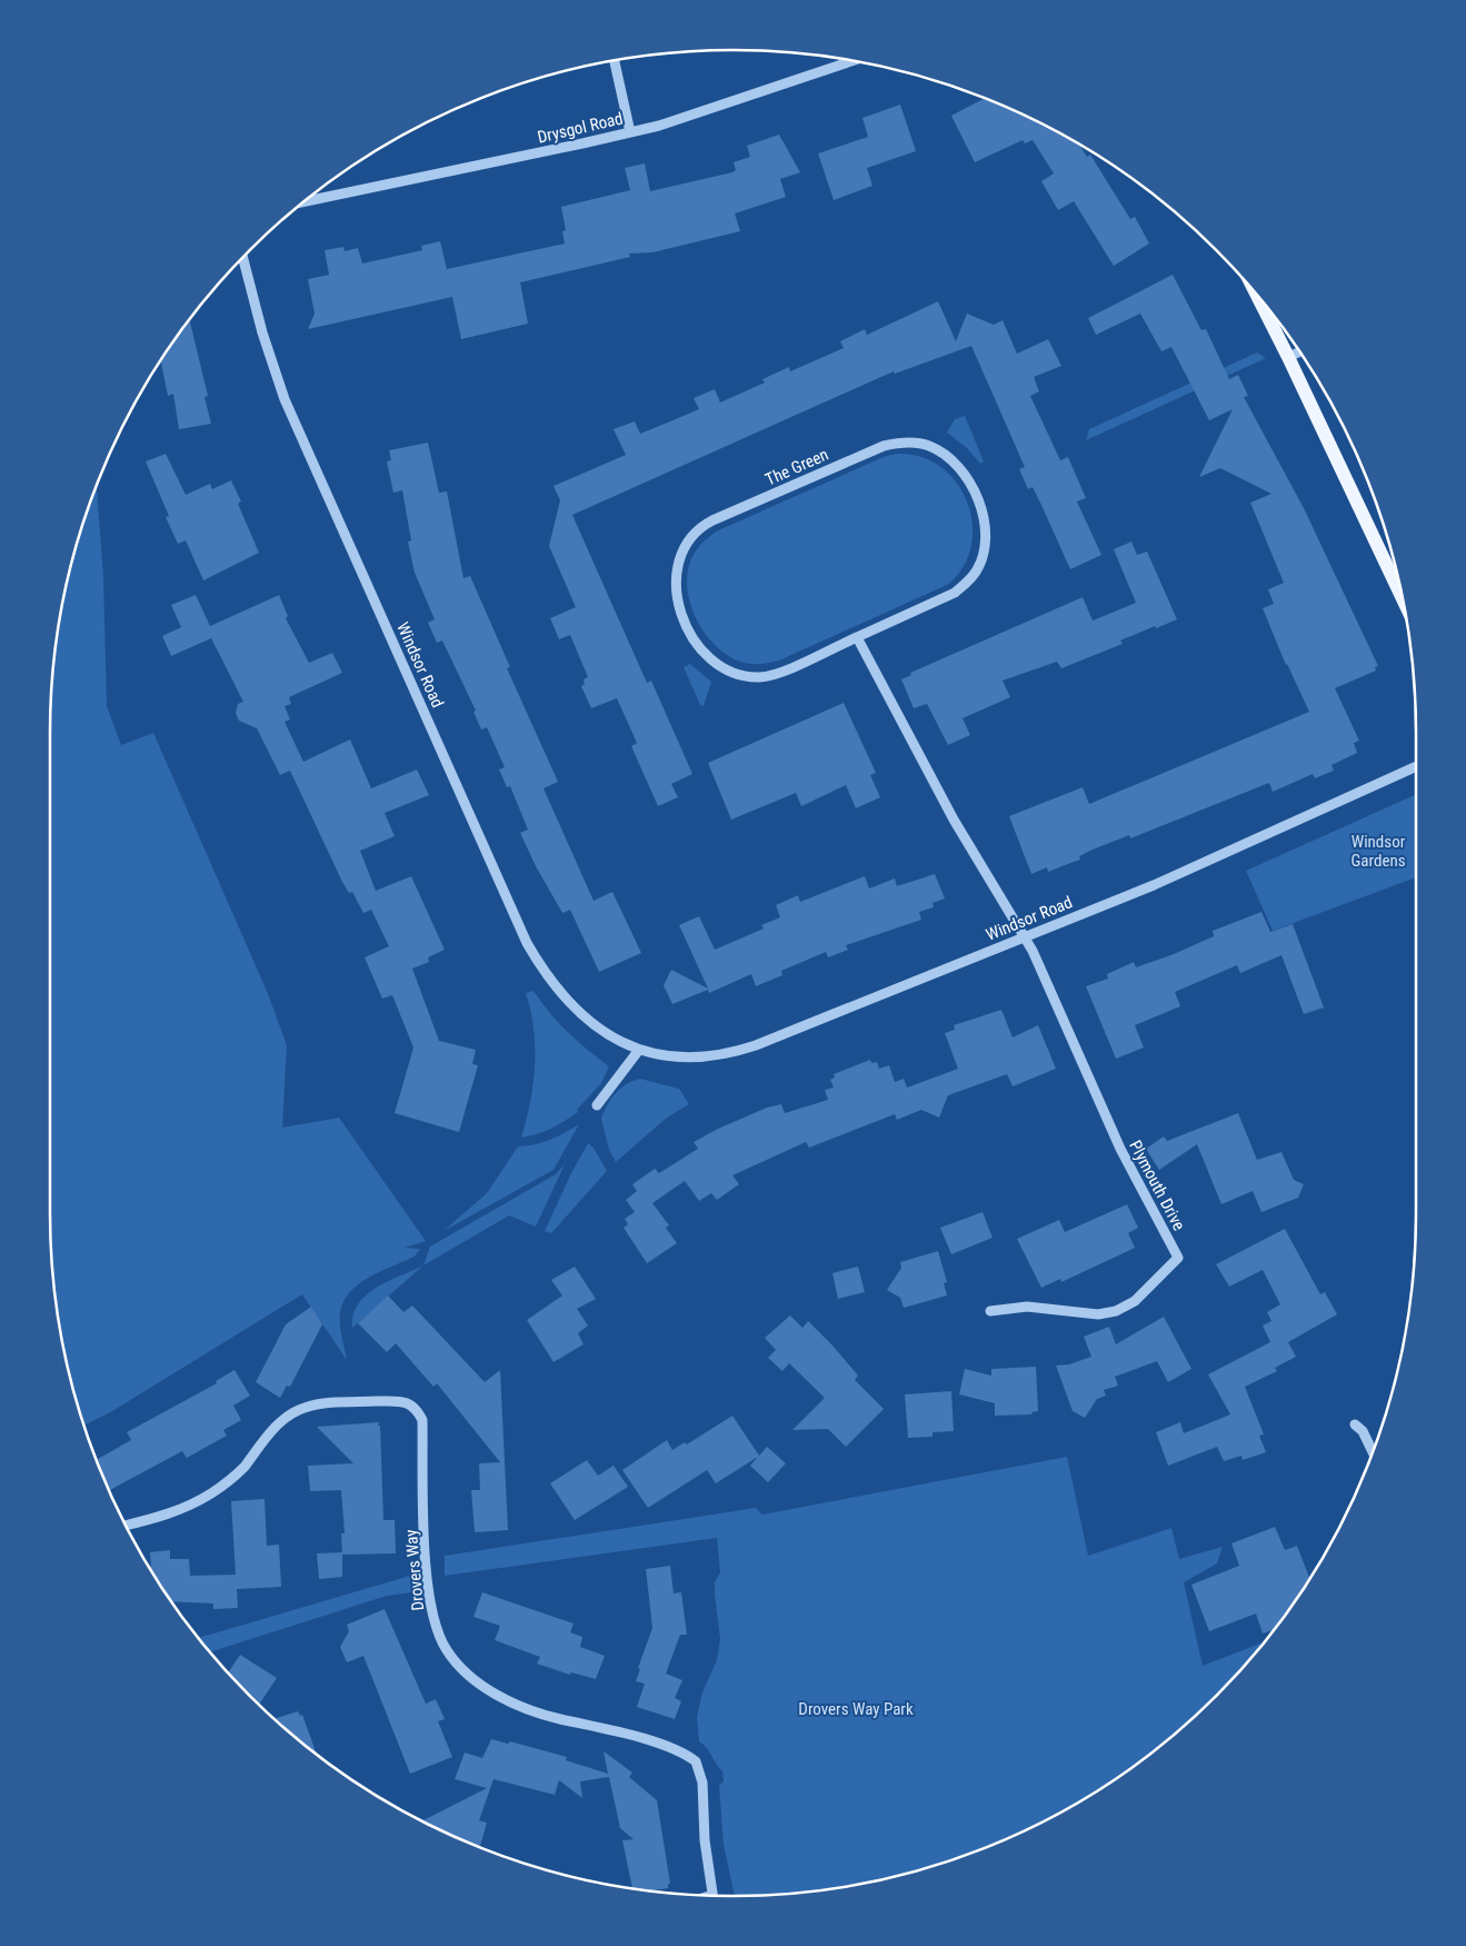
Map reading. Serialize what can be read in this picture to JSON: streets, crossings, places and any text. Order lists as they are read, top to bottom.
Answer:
{
  "streets": {
    "street": [
      "Drysgol Road",
      "The Green",
      "Windsor Road",
      "Plymouth Drive",
      "Drovers Way"
    ]
  },
  "crossings": [
    ["Windsor Road", "Plymouth Drive"]
  ],
  "parks": ["Windsor Gardens", "Drovers Way Park"]
}
